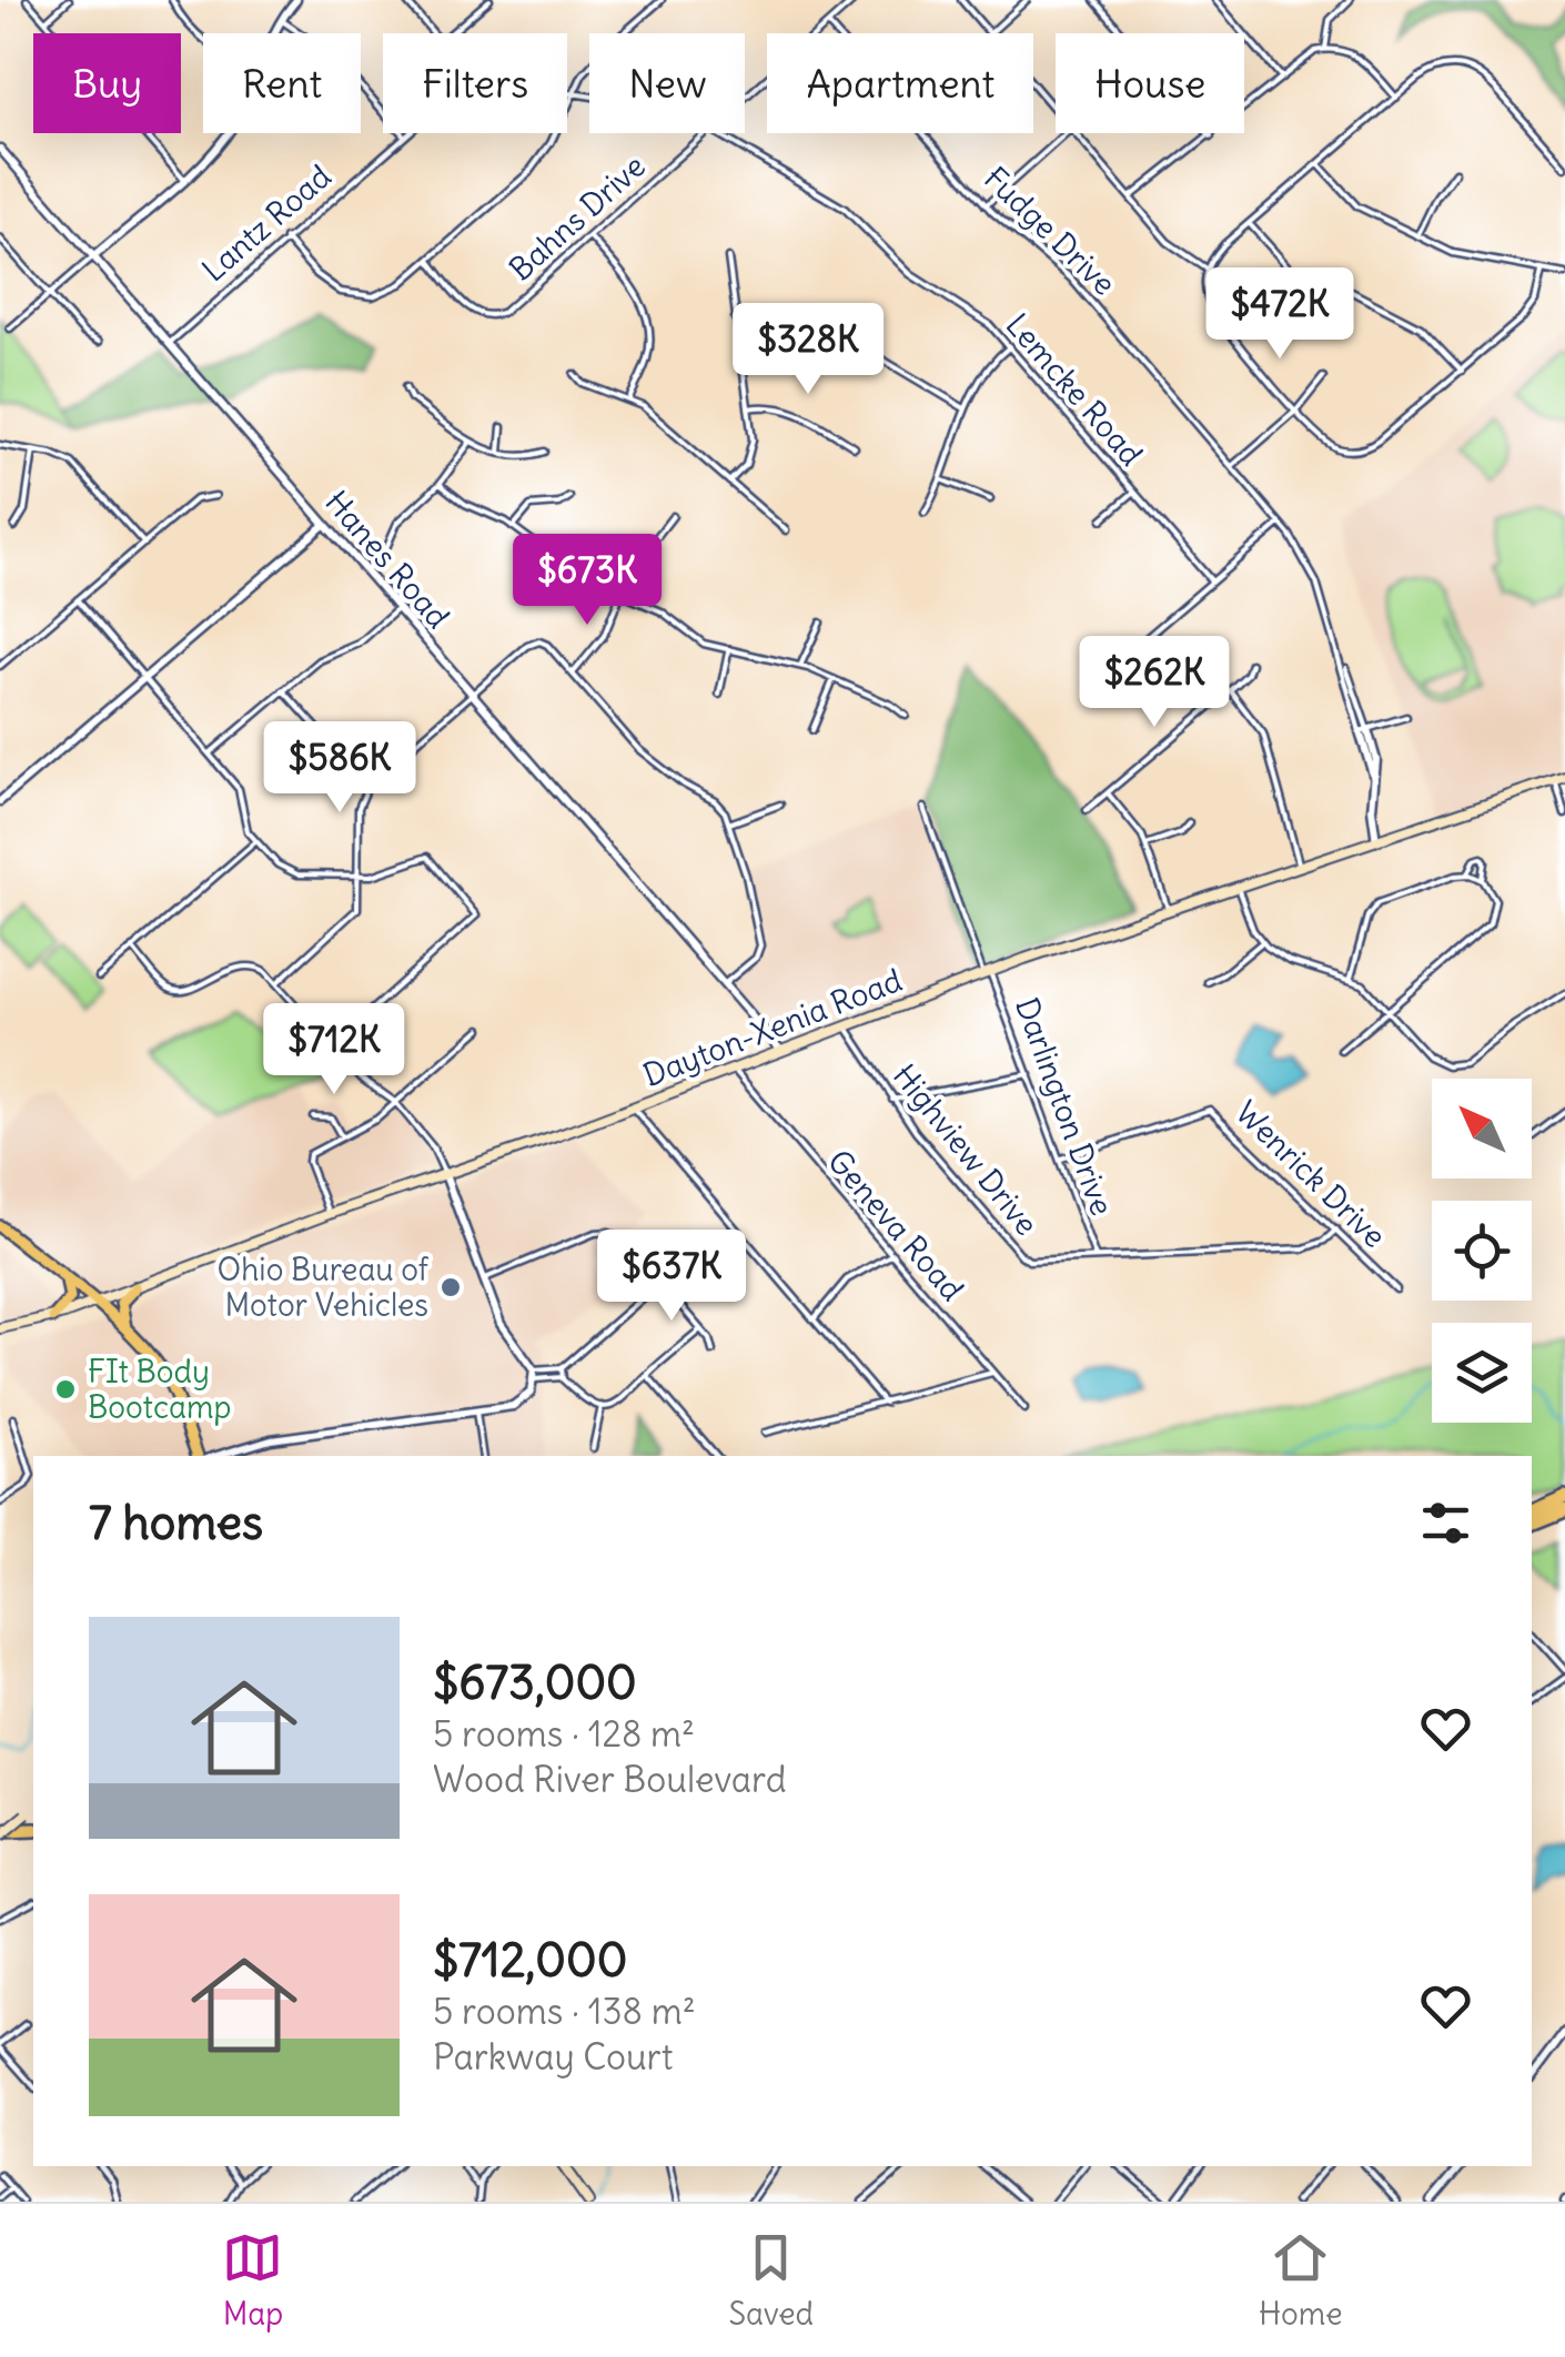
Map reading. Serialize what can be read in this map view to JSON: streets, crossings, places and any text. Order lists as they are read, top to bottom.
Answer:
{
  "streets": {
    "main road": ["Dayton-Xenia Road"],
    "street": [
      "Bahns Drive",
      "Lantz Road",
      "Fudge Drive",
      "Lemcke Road",
      "Hanes Road",
      "Darlington Drive",
      "Highview Drive",
      "Wenrick Drive",
      "Geneva Road"
    ]
  },
  "crossings": [
    ["Bahns Drive", "Fudge Drive"],
    ["Lantz Road", "Hanes Road"],
    ["Fudge Drive", "Dayton-Xenia Road"],
    ["Hanes Road", "Dayton-Xenia Road"],
    ["Dayton-Xenia Road", "Darlington Drive"],
    ["Dayton-Xenia Road", "Highview Drive"],
    ["Dayton-Xenia Road", "Geneva Road"],
    ["Darlington Drive", "Highview Drive"],
    ["Darlington Drive", "Wenrick Drive"],
    ["Highview Drive", "Wenrick Drive"]
  ],
  "places": ["Ohio Bureau of Motor Vehicles", "FIt Body Bootcamp"],
  "north": "top left",
  "page": {
    "chip": [
      "Buy",
      "Rent",
      "Filters",
      "New",
      "Apartment",
      "House"
    ],
    "price": [
      "$472K",
      "$328K",
      "$673K",
      "$262K",
      "$586K",
      "$712K",
      "$637K"
    ],
    "heading": "7 homes",
    "list": [
      {
        "name": "$673,000",
        "note": "5 rooms · 128 m² · Wood River Boulevard"
      },
      {
        "name": "$712,000",
        "note": "5 rooms · 138 m² · Parkway Court"
      }
    ],
    "tabs": ["Map", "Saved", "Home"]
  }
}
